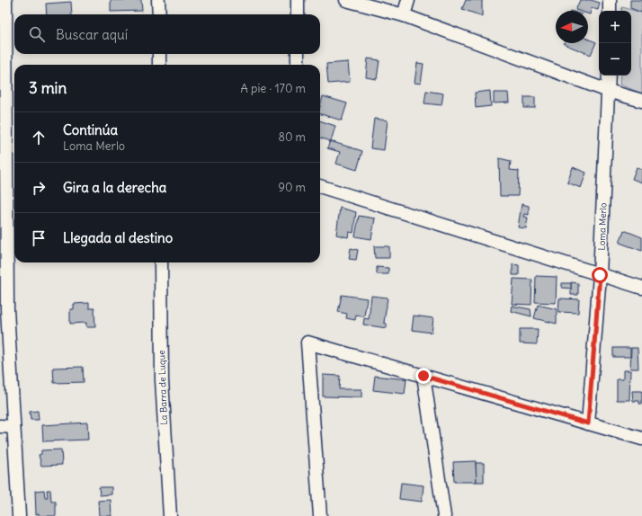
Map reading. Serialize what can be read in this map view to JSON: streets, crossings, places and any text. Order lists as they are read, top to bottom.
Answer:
{
  "streets": {
    "street": ["Loma Merlo", "La Barra de Luque"]
  },
  "north": "left",
  "page": {
    "map_buttons": ["+", "−"],
    "search": "Buscar aquí",
    "heading": ["3 min", "A pie · 170 m"],
    "list": [
      ["Continúa", "Loma Merlo", "80 m"],
      ["Gira a la derecha", "90 m"],
      "Llegada al destino"
    ]
  }
}
